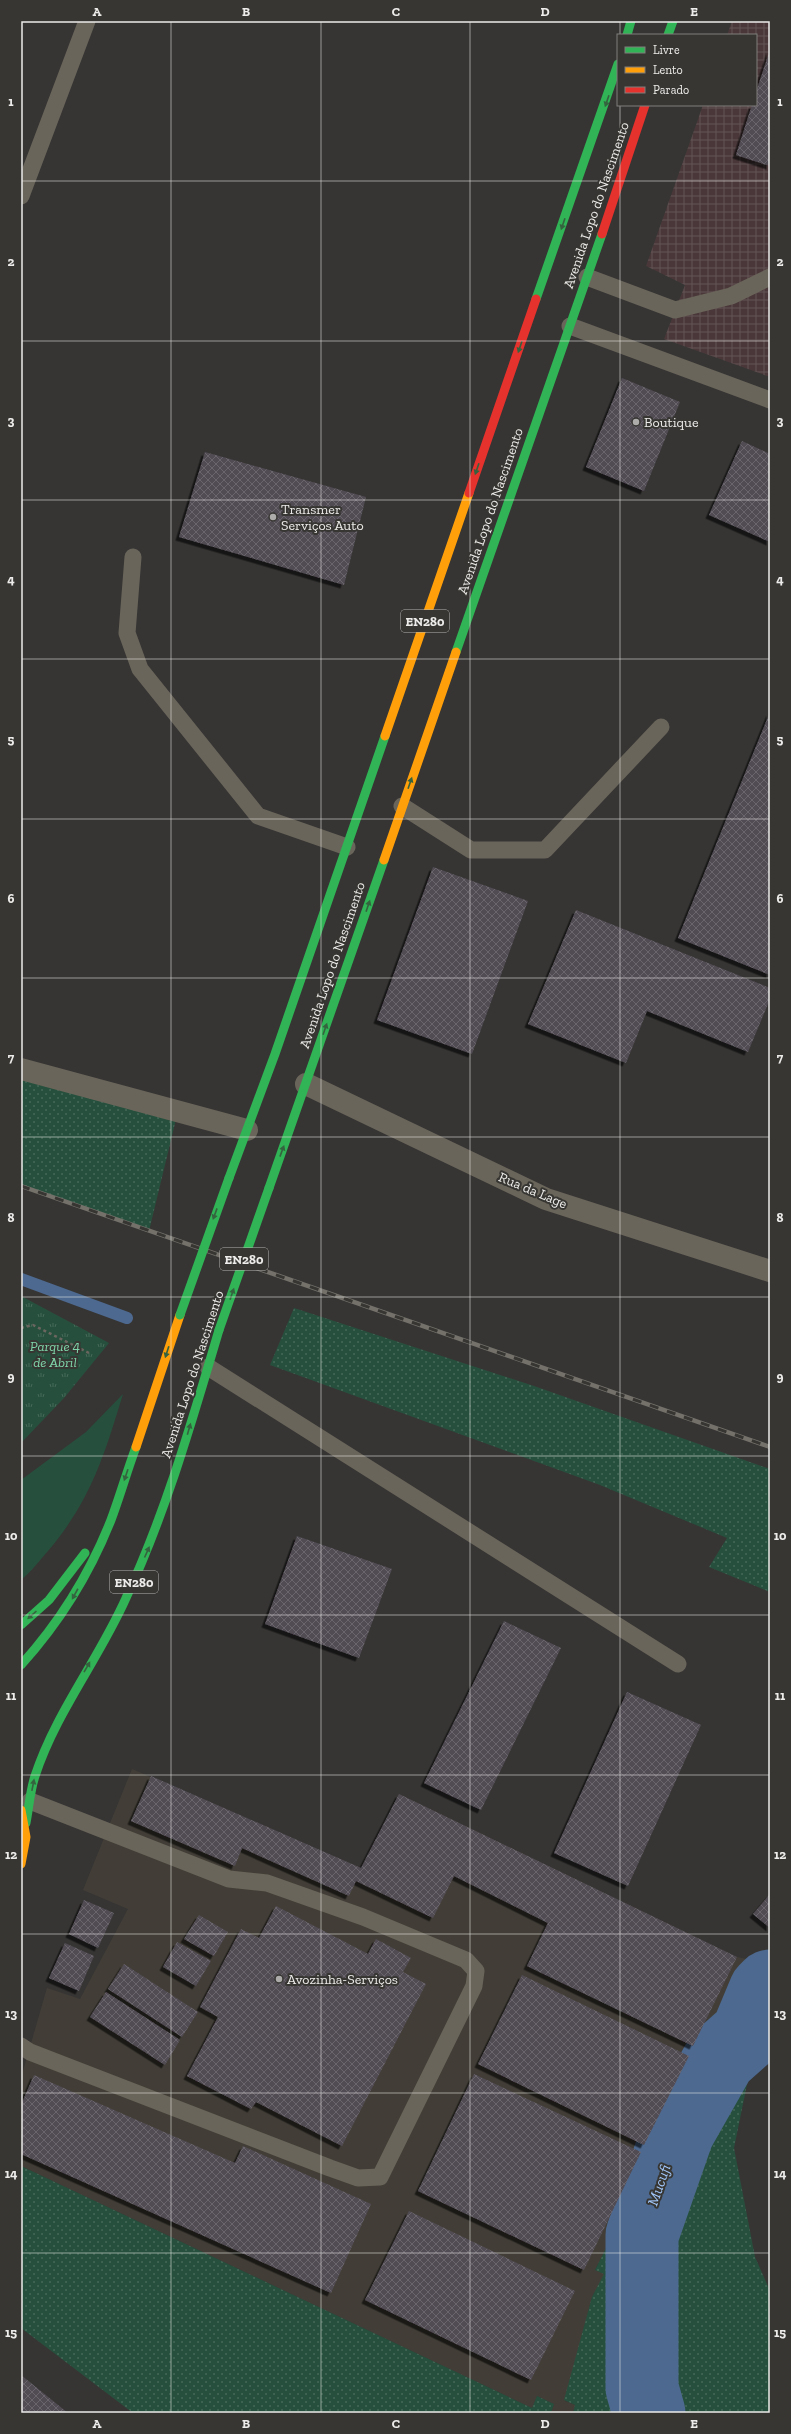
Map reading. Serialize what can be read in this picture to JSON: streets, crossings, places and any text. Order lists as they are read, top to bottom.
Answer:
{
  "streets": {
    "main road": ["Avenida Lopo do Nascimento", "EN280"],
    "street": ["Rua da Lage"]
  },
  "crossings": [
    ["Avenida Lopo do Nascimento", "Rua da Lage"]
  ],
  "water": ["Mucufi"],
  "parks": ["Parque 4 de Abril"],
  "places": ["Boutique", "Transmer Serviços Auto", "Avozinha-Serviços"],
  "legend": ["Livre", "Lento", "Parado"],
  "grid": {
    "columns": [
      "A",
      "B",
      "C",
      "D",
      "E"
    ],
    "rows": [
      "1",
      "2",
      "3",
      "4",
      "5",
      "6",
      "7",
      "8",
      "9",
      "10",
      "11",
      "12",
      "13",
      "14",
      "15"
    ]
  }
}
